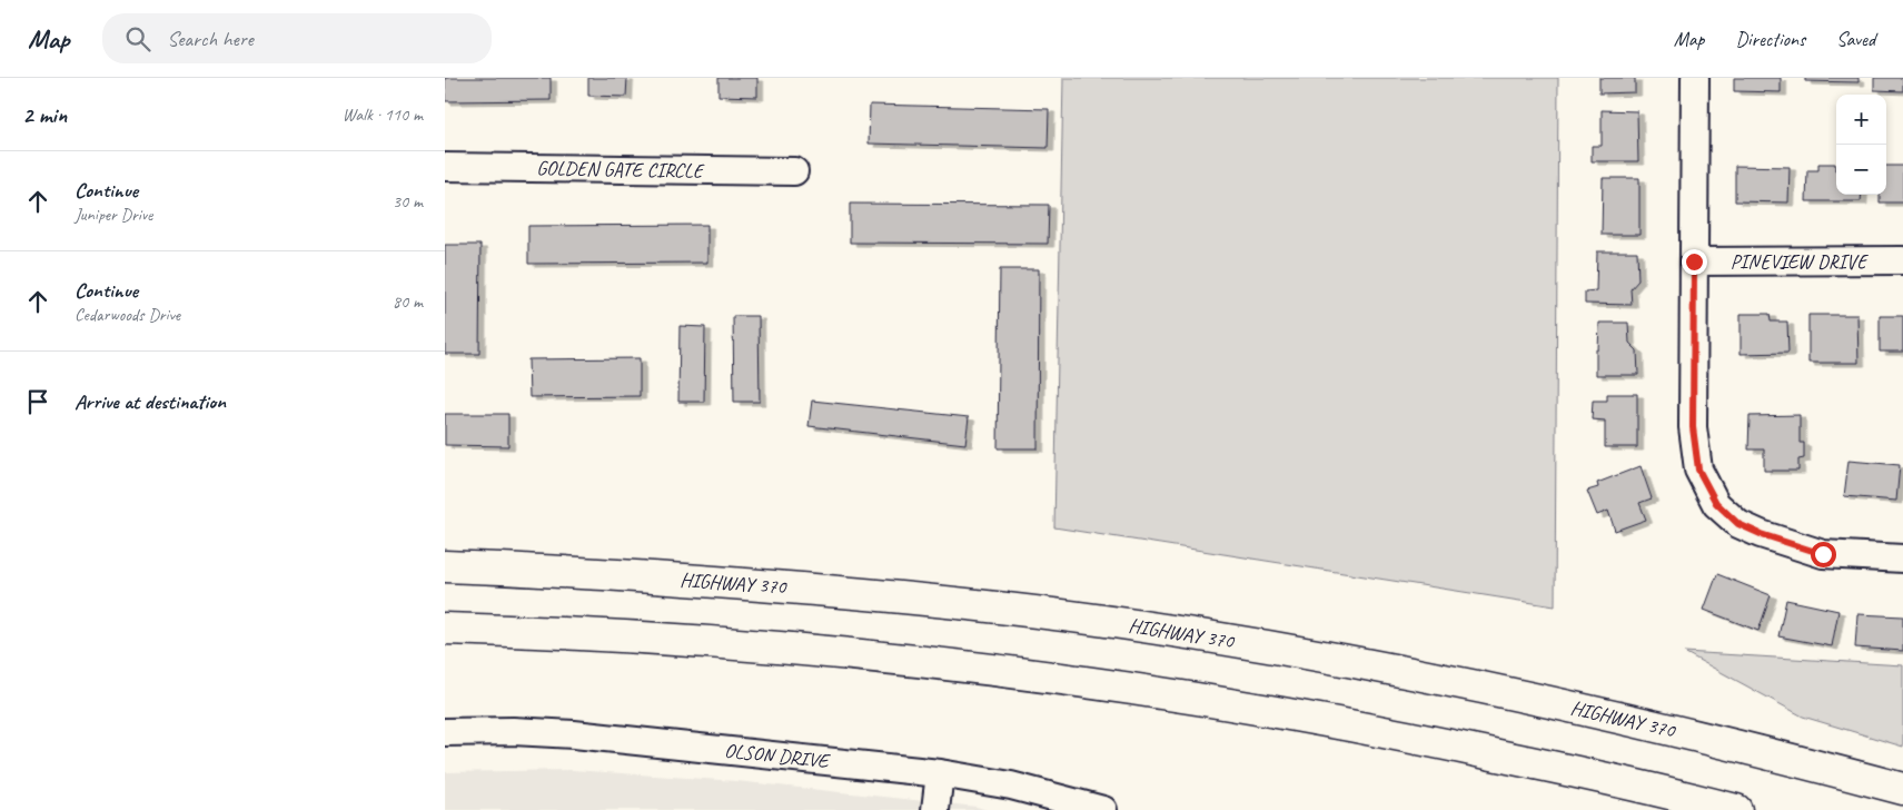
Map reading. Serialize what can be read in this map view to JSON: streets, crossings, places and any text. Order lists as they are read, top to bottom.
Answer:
{
  "streets": {
    "highway": ["HIGHWAY 370"],
    "street": ["GOLDEN GATE CIRCLE", "PINEVIEW DRIVE", "OLSON DRIVE"]
  },
  "page": {
    "header": "Map",
    "search": "Search here",
    "nav": ["Map", "Directions", "Saved"],
    "heading": ["2 min", "Walk · 110 m"],
    "map_buttons": ["+", "−"],
    "list": [
      ["Continue", "Juniper Drive", "30 m"],
      ["Continue", "Cedarwoods Drive", "80 m"],
      "Arrive at destination"
    ]
  }
}
